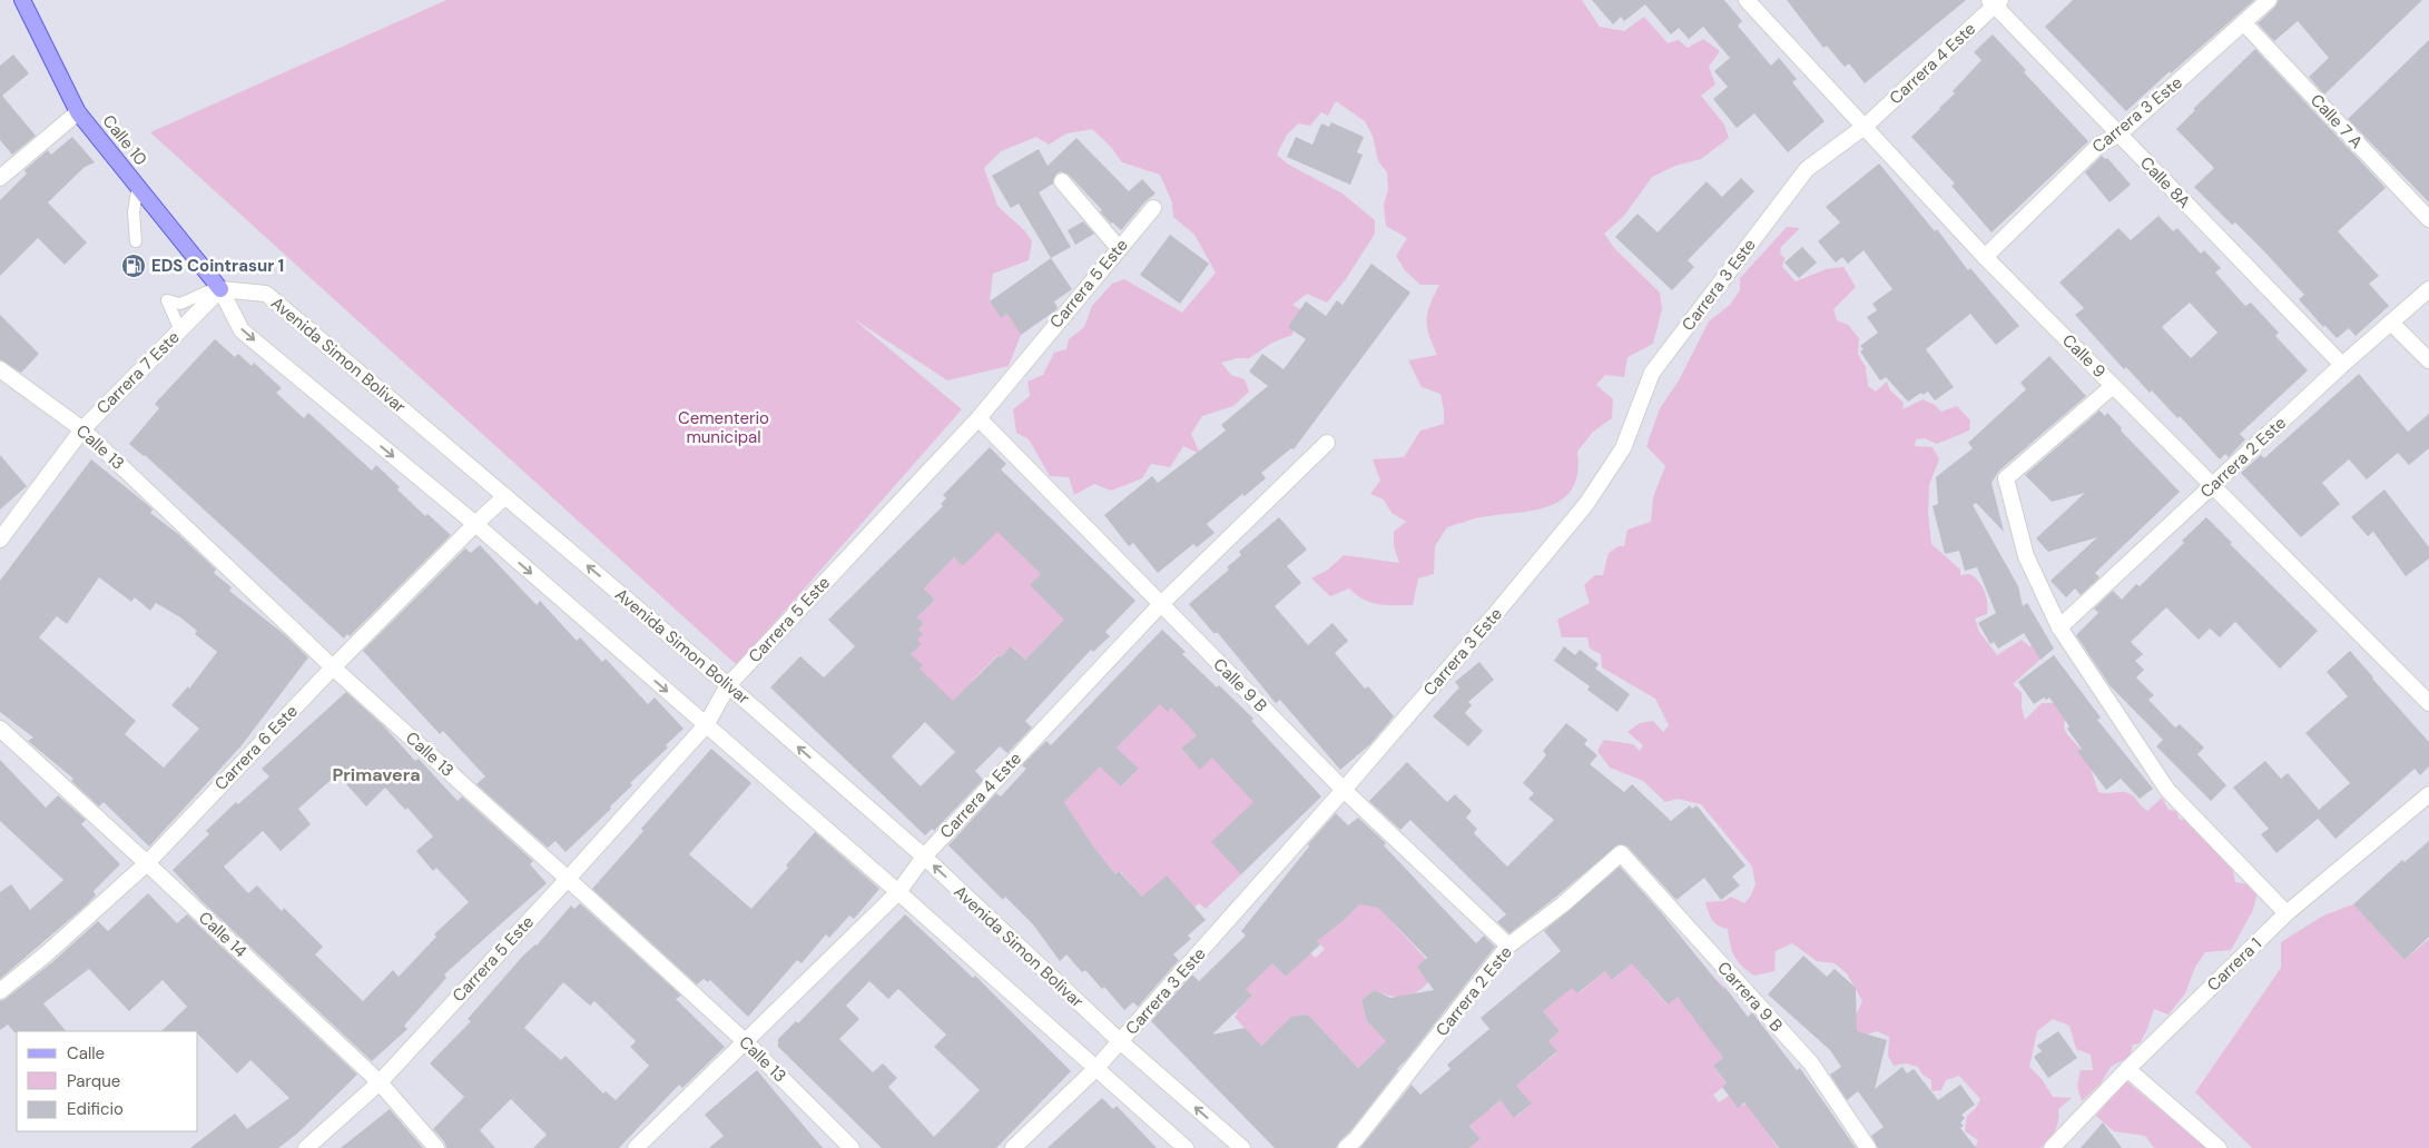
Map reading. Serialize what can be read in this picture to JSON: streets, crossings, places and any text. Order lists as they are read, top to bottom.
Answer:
{
  "streets": {
    "main road": ["Calle 10"],
    "street": [
      "Carrera 4 Este",
      "Carrera 3 Este",
      "Calle 7 A",
      "Calle 8A",
      "Carrera 5 Este",
      "Avenida Simon Bolivar",
      "Calle 9",
      "Carrera 7 Este",
      "Calle 13",
      "Carrera 2 Este",
      "Calle 9 B",
      "Carrera 6 Este",
      "Calle 14",
      "Carrera 1",
      "Carrera 9 B"
    ]
  },
  "crossings": [
    ["Carrera 4 Este", "Carrera 3 Este"],
    ["Carrera 4 Este", "Calle 8A"],
    ["Carrera 4 Este", "Avenida Simon Bolivar"],
    ["Carrera 4 Este", "Calle 9"],
    ["Carrera 4 Este", "Calle 13"],
    ["Carrera 4 Este", "Calle 9 B"],
    ["Carrera 3 Este", "Calle 7 A"],
    ["Carrera 3 Este", "Calle 8A"],
    ["Carrera 3 Este", "Avenida Simon Bolivar"],
    ["Carrera 3 Este", "Calle 9"],
    ["Carrera 3 Este", "Calle 9 B"],
    ["Calle 10", "Avenida Simon Bolivar"],
    ["Calle 10", "Carrera 7 Este"],
    ["Calle 8A", "Carrera 2 Este"],
    ["Carrera 5 Este", "Avenida Simon Bolivar"],
    ["Carrera 5 Este", "Calle 13"],
    ["Carrera 5 Este", "Calle 9 B"],
    ["Carrera 5 Este", "Calle 14"],
    ["Avenida Simon Bolivar", "Carrera 7 Este"],
    ["Avenida Simon Bolivar", "Carrera 6 Este"],
    ["Calle 9", "Carrera 2 Este"],
    ["Carrera 7 Este", "Calle 13"],
    ["Calle 13", "Carrera 6 Este"],
    ["Carrera 2 Este", "Calle 9 B"],
    ["Carrera 2 Este", "Carrera 9 B"],
    ["Carrera 6 Este", "Calle 14"]
  ],
  "districts": ["Primavera"],
  "parks": ["Cementerio municipal"],
  "places": {
    "fuel station": ["EDS Cointrasur 1"]
  },
  "legend": ["Calle", "Parque", "Edificio"]
}
